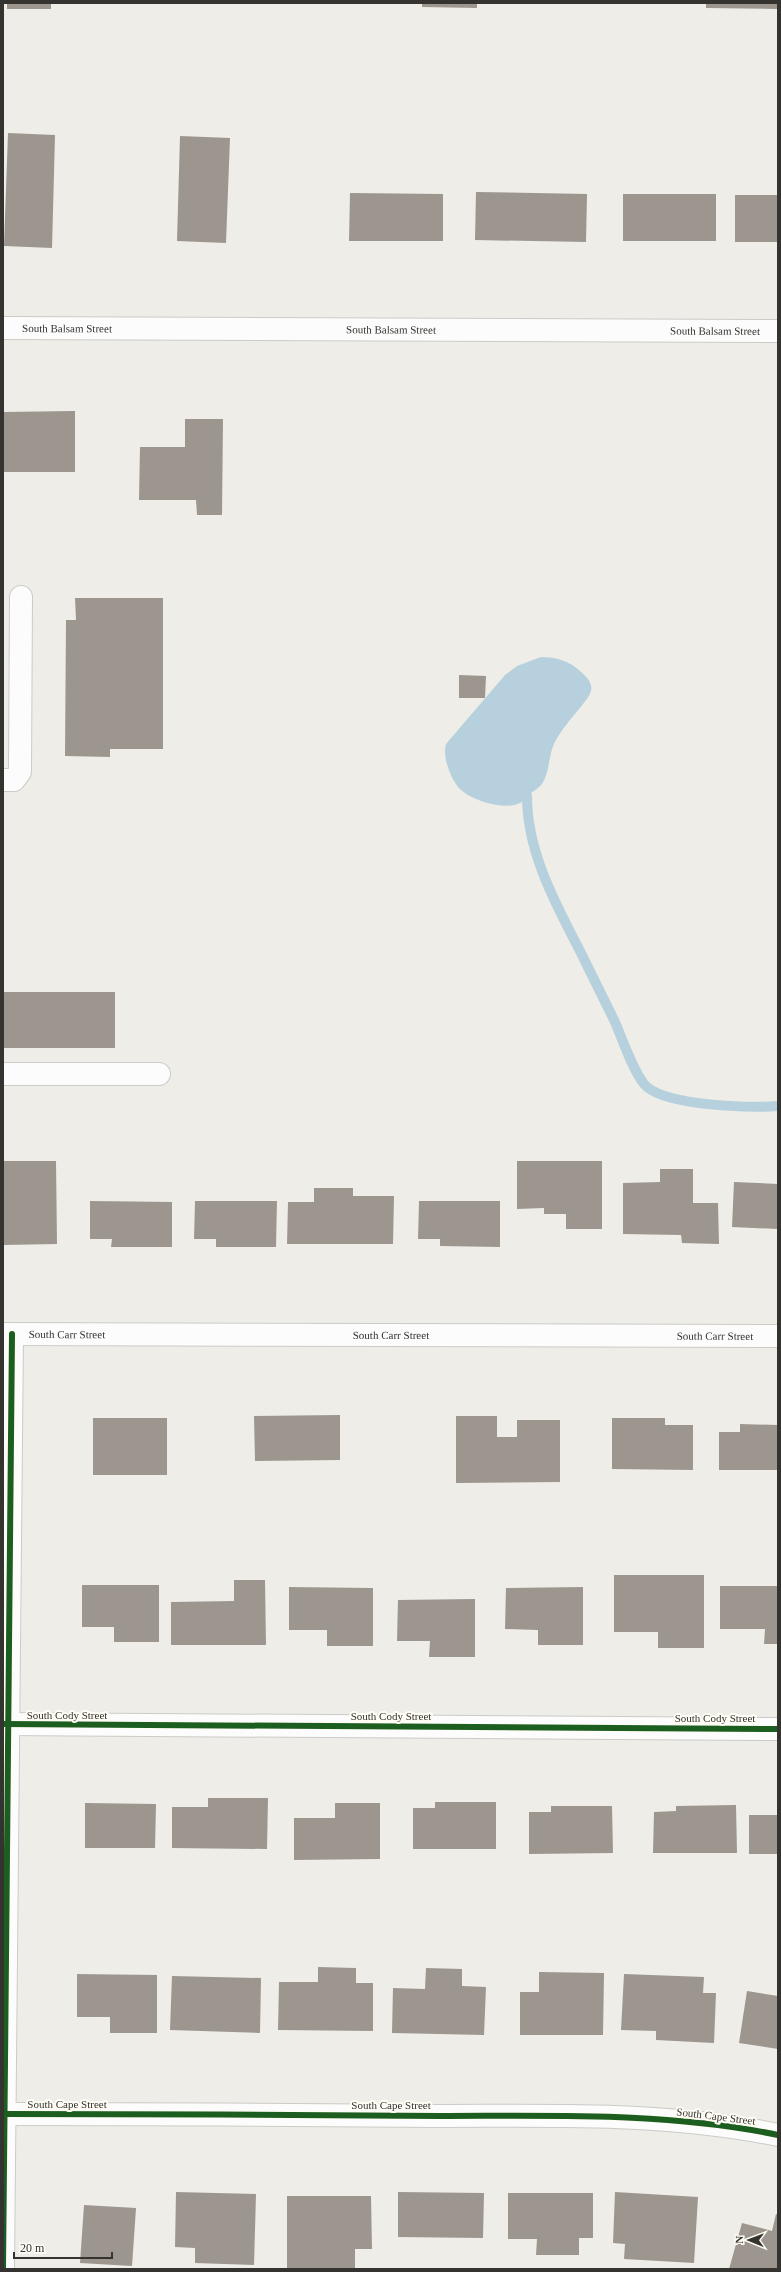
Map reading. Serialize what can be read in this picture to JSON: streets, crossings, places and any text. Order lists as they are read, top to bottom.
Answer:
{
  "streets": {
    "street": [
      "South Balsam Street",
      "South Carr Street",
      "South Cody Street",
      "South Cape Street"
    ]
  },
  "scale_bar": "20 m",
  "north": "left"
}
